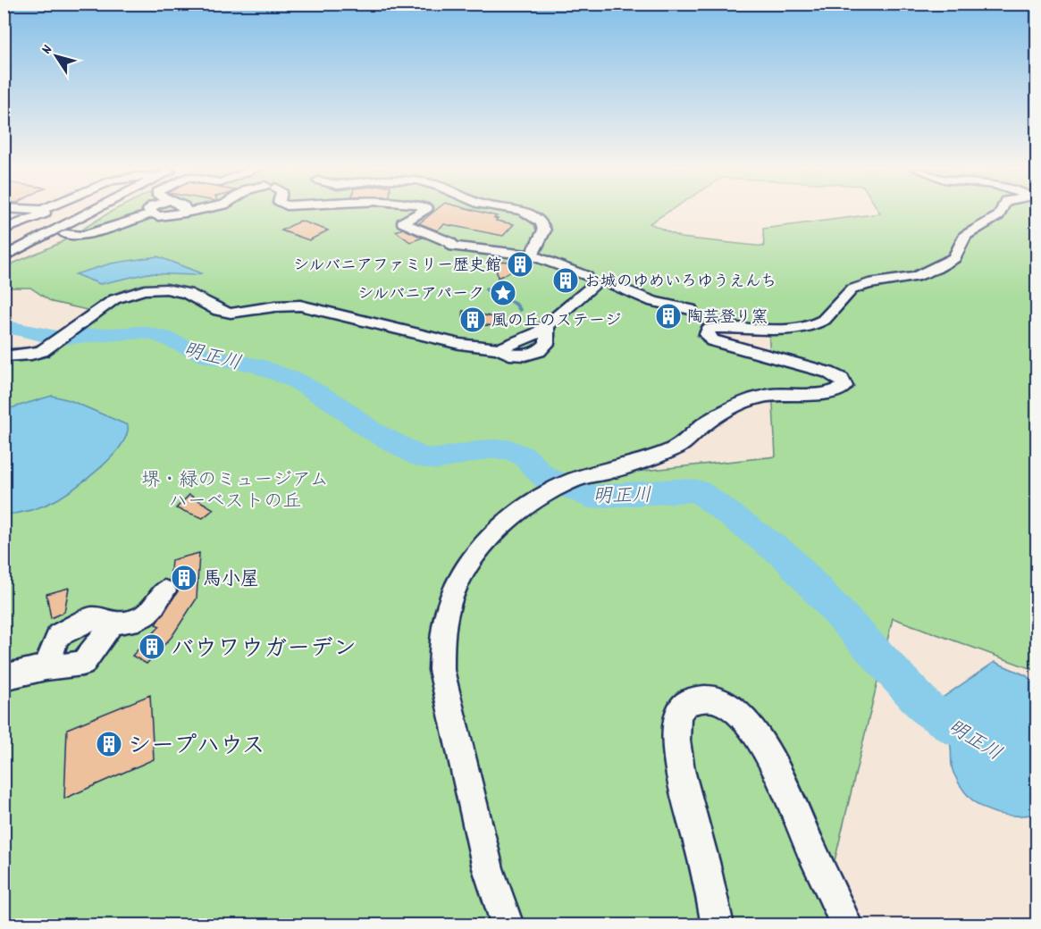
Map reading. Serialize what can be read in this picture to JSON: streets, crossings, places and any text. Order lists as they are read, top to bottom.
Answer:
{
  "water": ["明正川"],
  "parks": ["堺・緑のミュージアム ハーベストの丘"],
  "places": {
    "building": [
      "シルバニアファミリー歴史館",
      "お城のゆめいろゆうえんち",
      "陶芸登り窯",
      "風の丘のステージ",
      "馬小屋",
      "バウワウガーデン",
      "シープハウス"
    ],
    "place": ["シルバニアパーク"]
  },
  "north": "top left"
}
